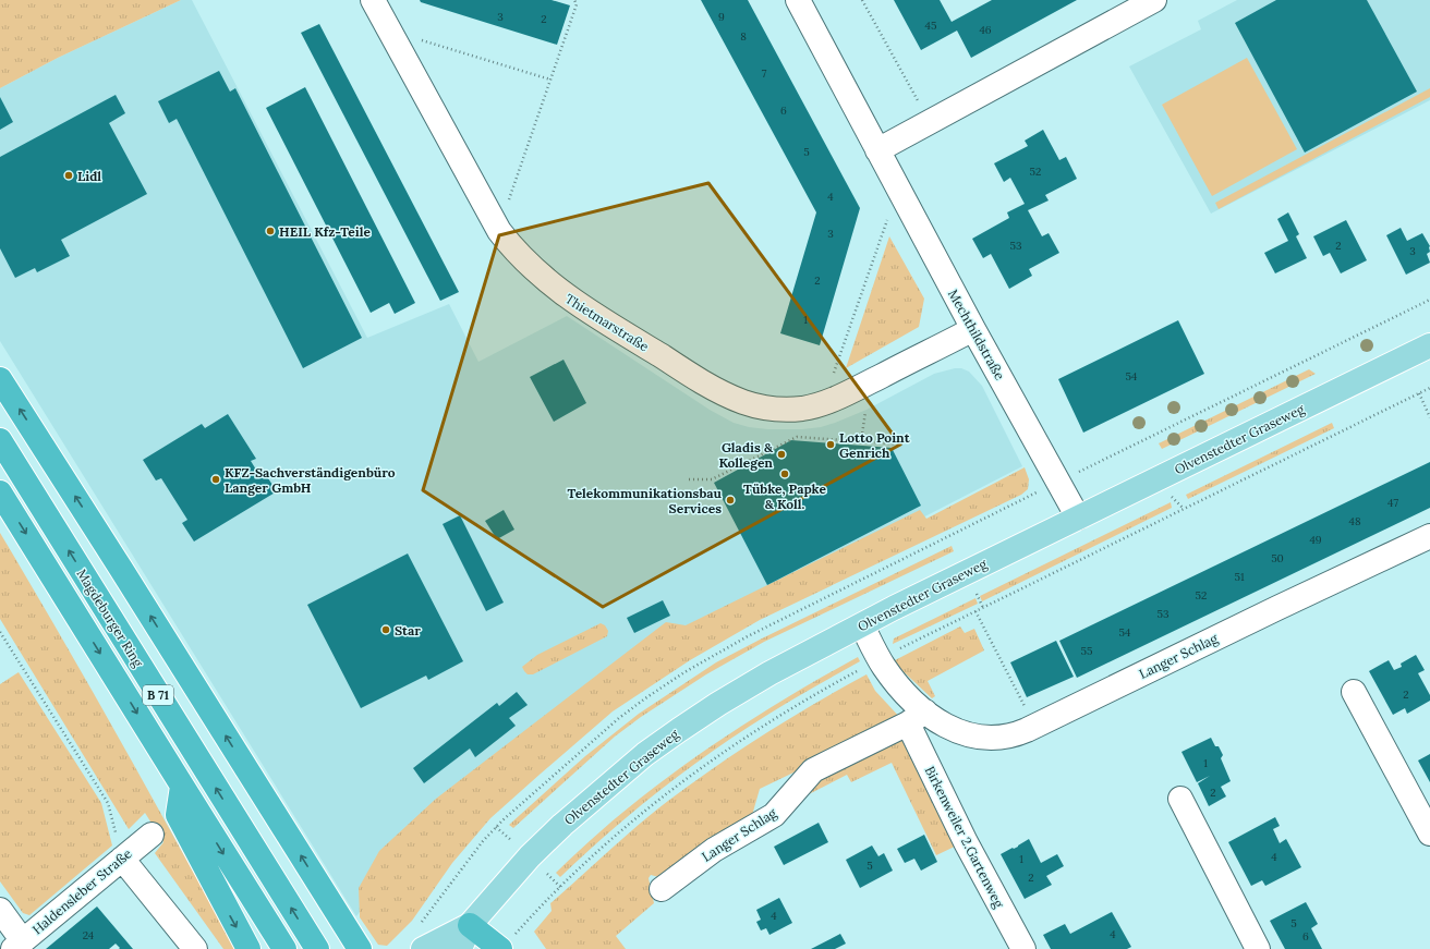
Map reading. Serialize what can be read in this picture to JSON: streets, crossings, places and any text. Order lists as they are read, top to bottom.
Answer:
{
  "streets": {
    "highway": ["Magdeburger Ring", "B 71"],
    "main road": ["Olvenstedter Graseweg"],
    "street": [
      "Thietmarstraße",
      "Mechthildstraße",
      "Langer Schlag",
      "Birkenweiler 2.Gartenweg",
      "Haldensleber Straße"
    ]
  },
  "crossings": [
    ["Thietmarstraße", "Mechthildstraße"],
    ["Mechthildstraße", "Olvenstedter Graseweg"],
    ["Olvenstedter Graseweg", "Langer Schlag"],
    ["Langer Schlag", "Birkenweiler 2.Gartenweg"]
  ],
  "places": [
    "Lidl",
    "HEIL Kfz-Teile",
    "Lotto Point Genrich",
    "Gladis & Kollegen",
    "Tübke, Papke & Koll.",
    "KFZ-Sachverständigenbüro Langer GmbH",
    "Telekommunikationsbau Services",
    "Star"
  ],
  "house_numbers": [
    "3",
    "9",
    "2",
    "45",
    "46",
    "8",
    "7",
    "6",
    "5",
    "52",
    "4",
    "3",
    "53",
    "2",
    "3",
    "2",
    "1",
    "54",
    "47",
    "48",
    "49",
    "50",
    "51",
    "52",
    "53",
    "54",
    "55",
    "2",
    "1",
    "2",
    "4",
    "1",
    "5",
    "2",
    "4",
    "5",
    "4",
    "24",
    "6"
  ]
}
